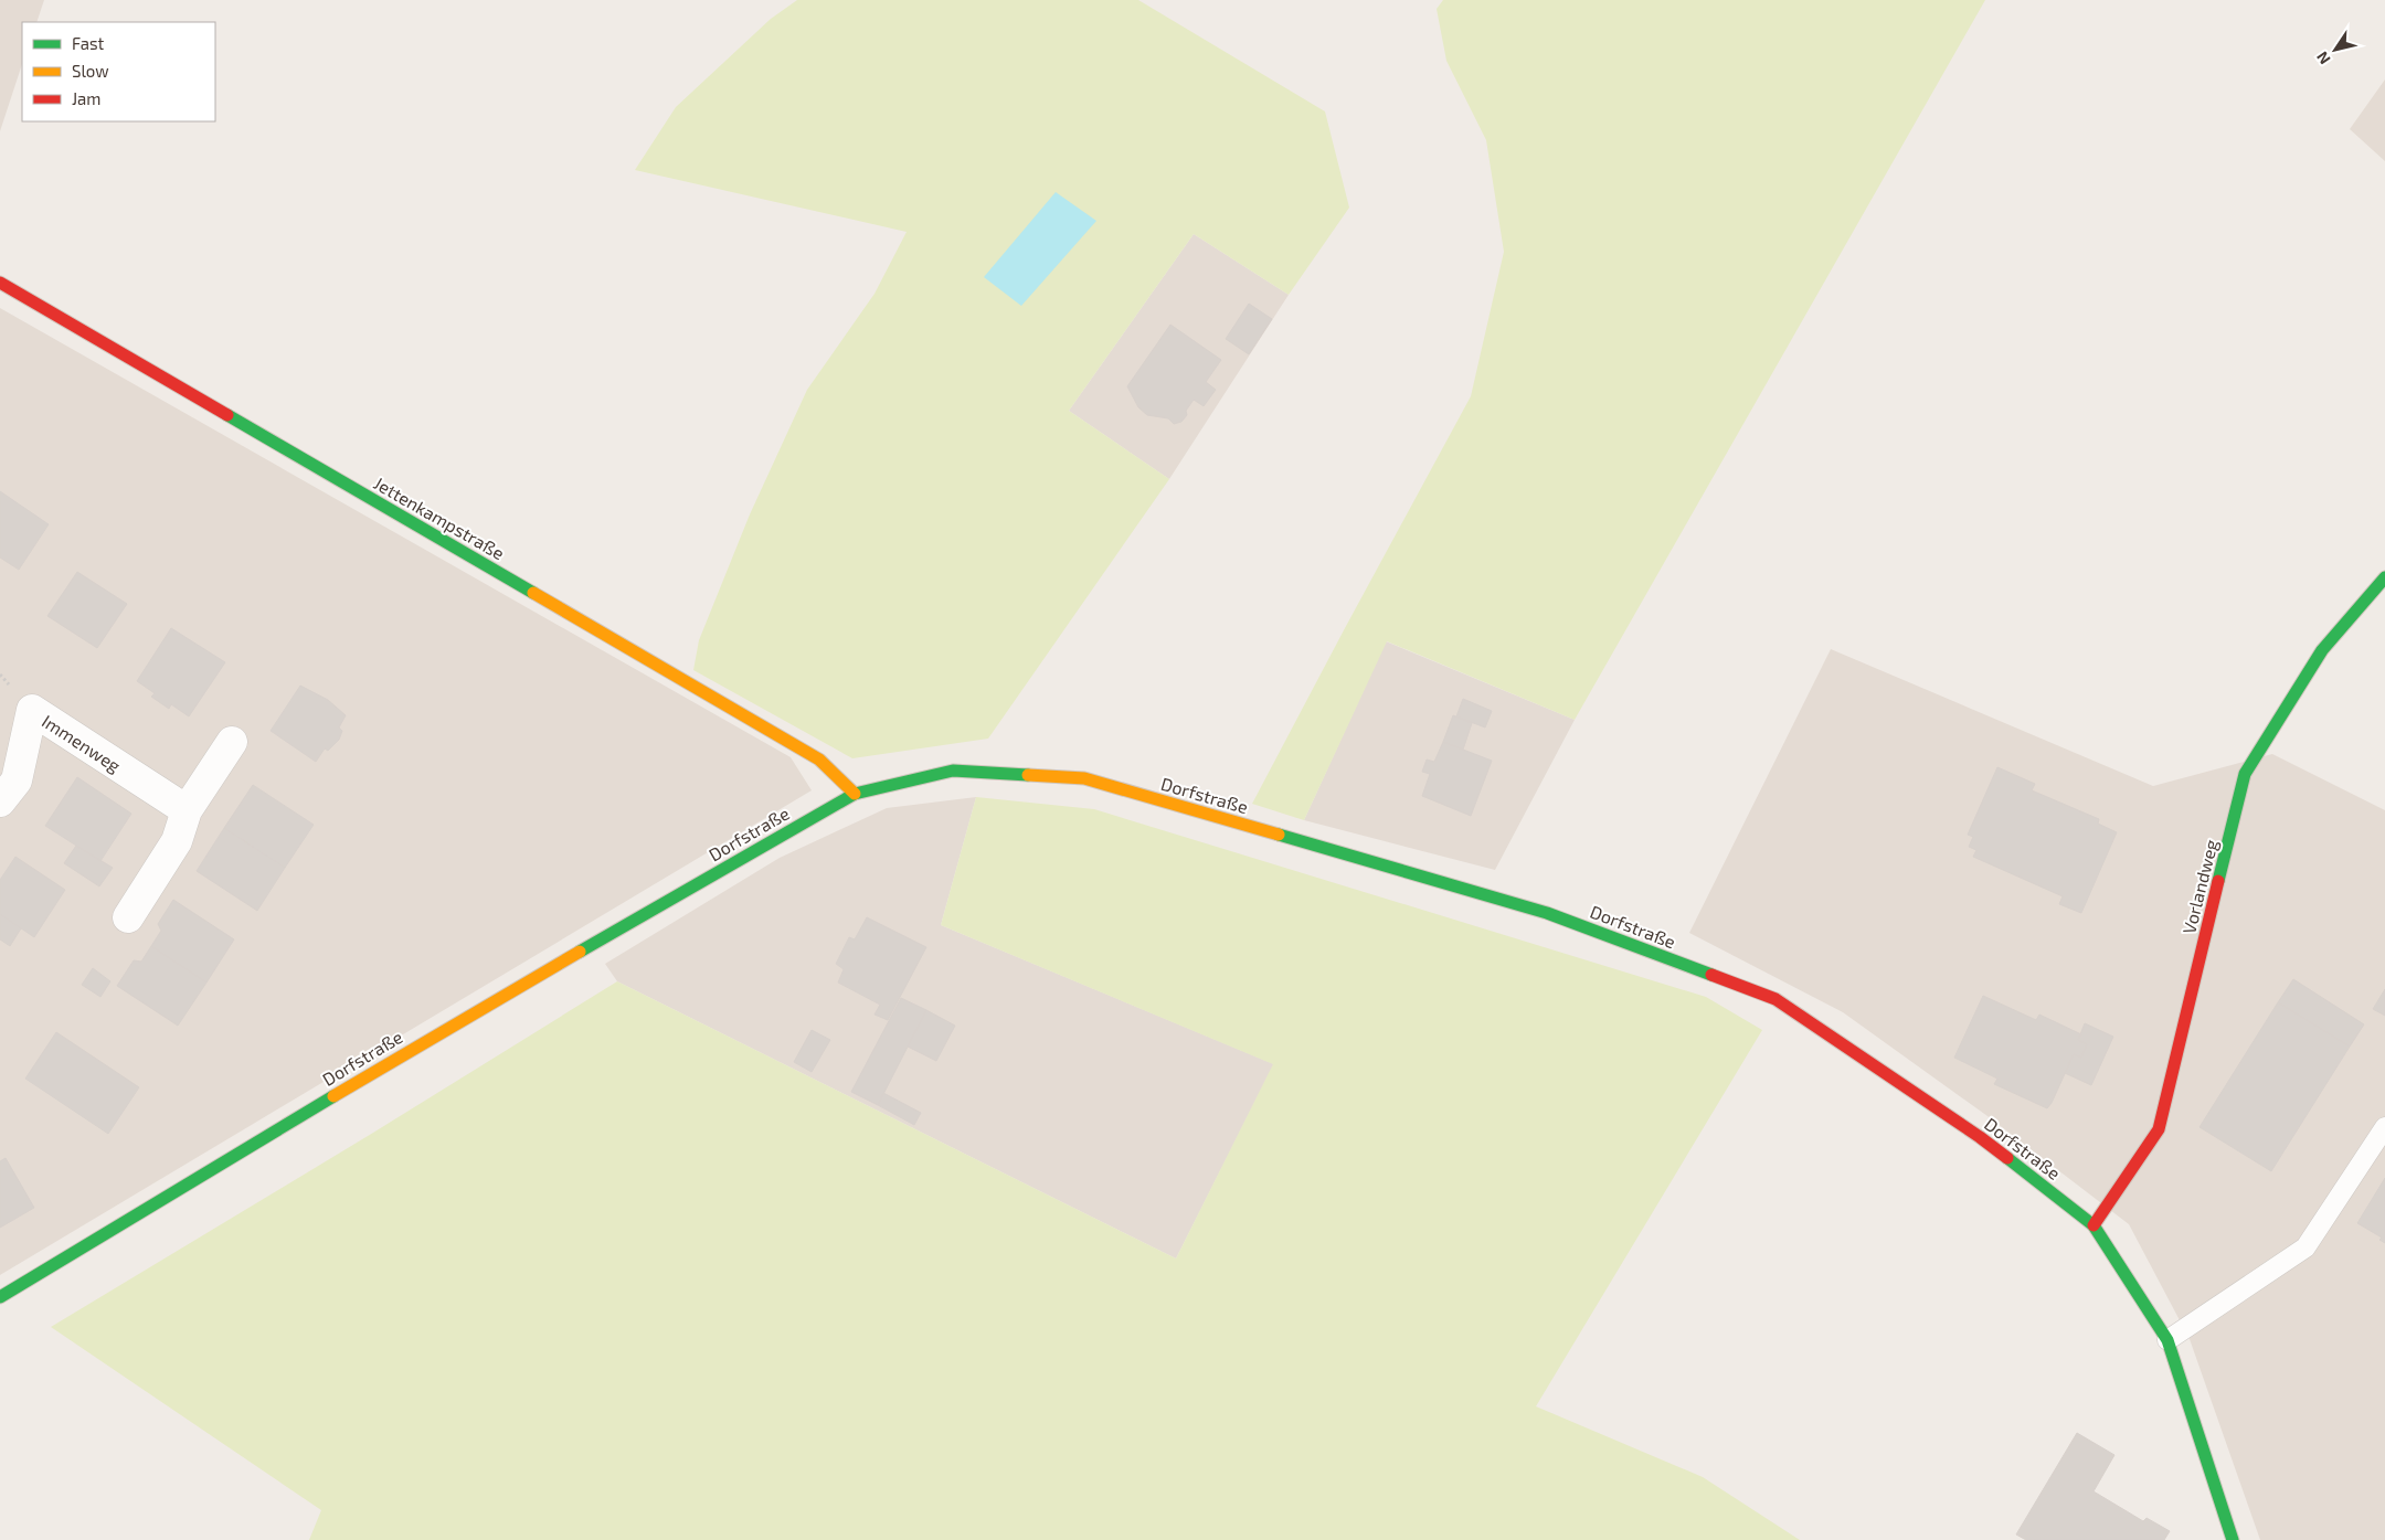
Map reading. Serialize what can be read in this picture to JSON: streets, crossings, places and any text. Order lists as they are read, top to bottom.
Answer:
{
  "streets": {
    "street": [
      "Jettenkampstraße",
      "Immenweg",
      "Dorfstraße",
      "Vorlandweg"
    ]
  },
  "crossings": [
    ["Jettenkampstraße", "Dorfstraße"],
    ["Dorfstraße", "Vorlandweg"]
  ],
  "legend": ["Fast", "Slow", "Jam"],
  "north": "bottom left"
}
